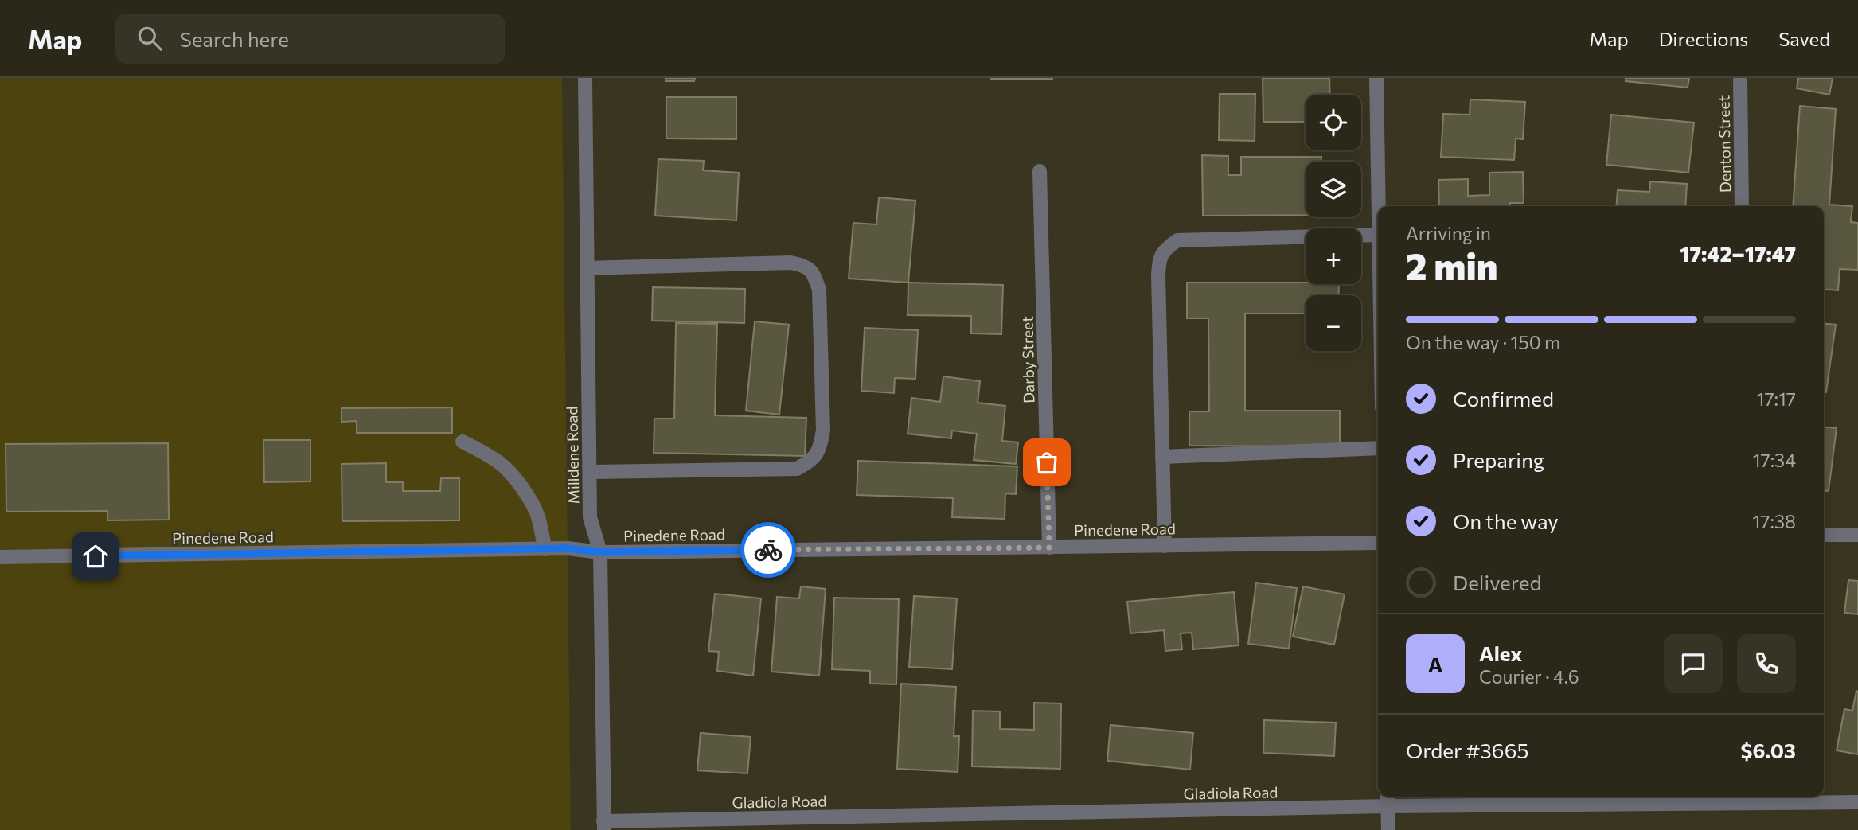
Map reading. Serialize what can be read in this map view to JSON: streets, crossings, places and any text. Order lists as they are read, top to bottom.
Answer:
{
  "streets": {
    "street": [
      "Denton Street",
      "Darby Street",
      "Milldene Road",
      "Pinedene Road",
      "Gladiola Road"
    ]
  },
  "crossings": [
    ["Darby Street", "Pinedene Road"],
    ["Milldene Road", "Pinedene Road"],
    ["Milldene Road", "Gladiola Road"]
  ],
  "page": {
    "header": "Map",
    "search": "Search here",
    "nav": ["Map", "Directions", "Saved"],
    "map_buttons": ["+", "−"],
    "heading": ["2 min", "Arriving in", "17:42–17:47"],
    "panel": [
      "Alex",
      "Courier · 4.6",
      "Order #3665",
      "$6.03"
    ],
    "bar": "On the way · 150 m",
    "list": [
      ["Confirmed", "17:17"],
      ["Preparing", "17:34"],
      ["On the way", "17:38"],
      "Delivered"
    ],
    "round": "A"
  }
}
